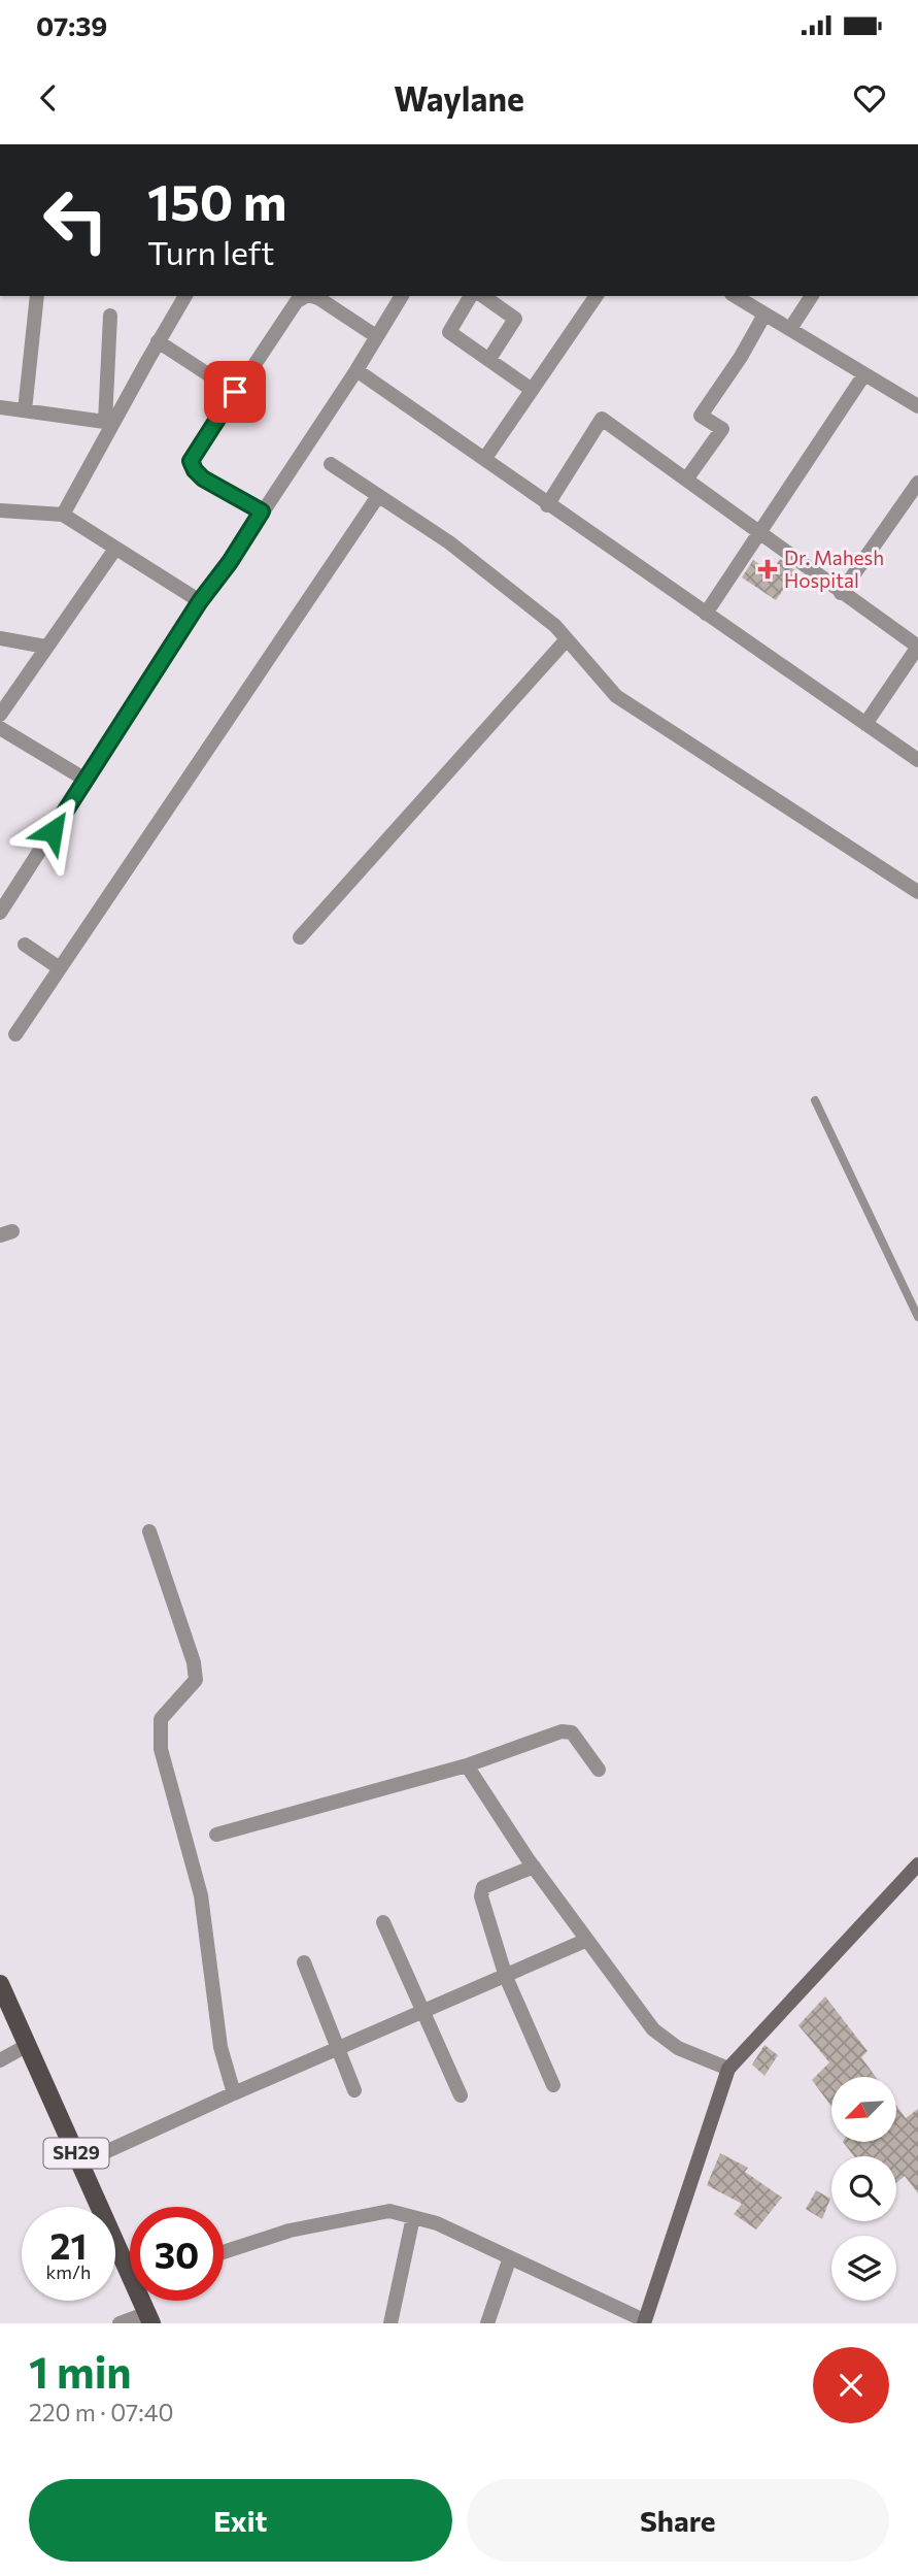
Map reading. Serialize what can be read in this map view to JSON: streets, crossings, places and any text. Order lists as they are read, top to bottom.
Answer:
{
  "streets": {
    "main road": ["SH29"]
  },
  "places": {
    "health": ["Dr. Mahesh Hospital"]
  },
  "north": "bottom left",
  "page": {
    "status": "07:39",
    "header": "Waylane",
    "turn": ["150 m", "Turn left"],
    "speed": "21 km/h",
    "limit": "30",
    "heading": ["1 min", "220 m · 07:40"],
    "buttons": ["Exit", "Share"]
  }
}
